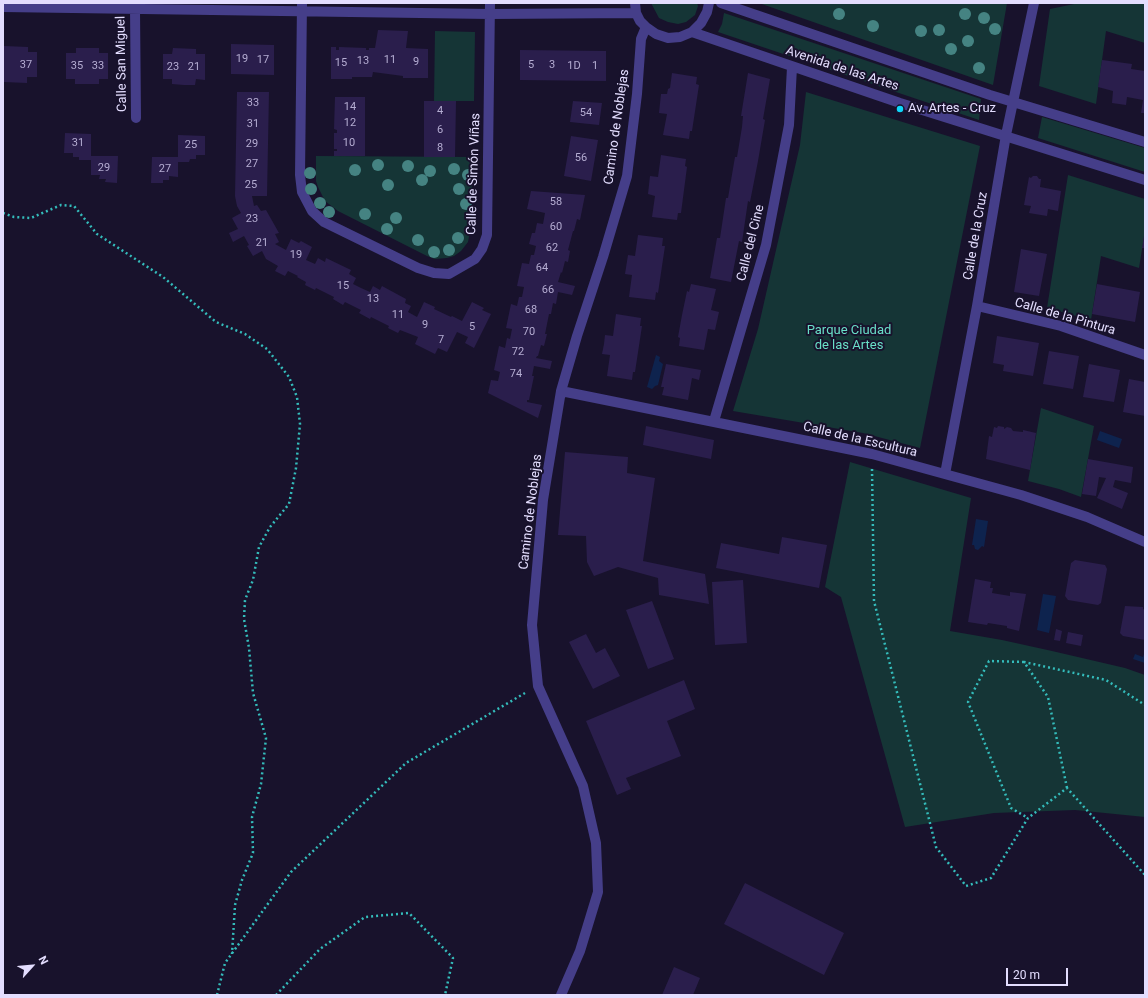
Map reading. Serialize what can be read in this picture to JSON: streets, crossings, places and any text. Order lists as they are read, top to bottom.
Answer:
{
  "streets": {
    "street": [
      "Calle San Miguel",
      "Avenida de las Artes",
      "Camino de Noblejas",
      "Calle de Simón Viñas",
      "Calle de la Cruz",
      "Calle del Cine",
      "Calle de la Pintura",
      "Calle de la Escultura"
    ]
  },
  "crossings": [
    ["Calle San Miguel", "Calle de Simón Viñas"],
    ["Avenida de las Artes", "Calle de la Cruz"],
    ["Avenida de las Artes", "Calle del Cine"],
    ["Camino de Noblejas", "Calle de la Escultura"],
    ["Calle de la Cruz", "Calle de la Pintura"],
    ["Calle de la Cruz", "Calle de la Escultura"],
    ["Calle del Cine", "Calle de la Escultura"]
  ],
  "parks": ["Parque Ciudad de las Artes"],
  "places": ["Av. Artes - Cruz"],
  "house_numbers": [
    "19",
    "17",
    "11",
    "13",
    "9",
    "15",
    "37",
    "5",
    "3",
    "35",
    "33",
    "1D",
    "1",
    "23",
    "21",
    "33",
    "14",
    "4",
    "54",
    "12",
    "31",
    "6",
    "31",
    "10",
    "29",
    "25",
    "8",
    "56",
    "27",
    "29",
    "27",
    "25",
    "58",
    "23",
    "60",
    "21",
    "62",
    "19",
    "64",
    "15",
    "66",
    "13",
    "68",
    "11",
    "9",
    "5",
    "70",
    "7",
    "72",
    "74"
  ],
  "scale_bar": "20 m",
  "north": "top right"
}
